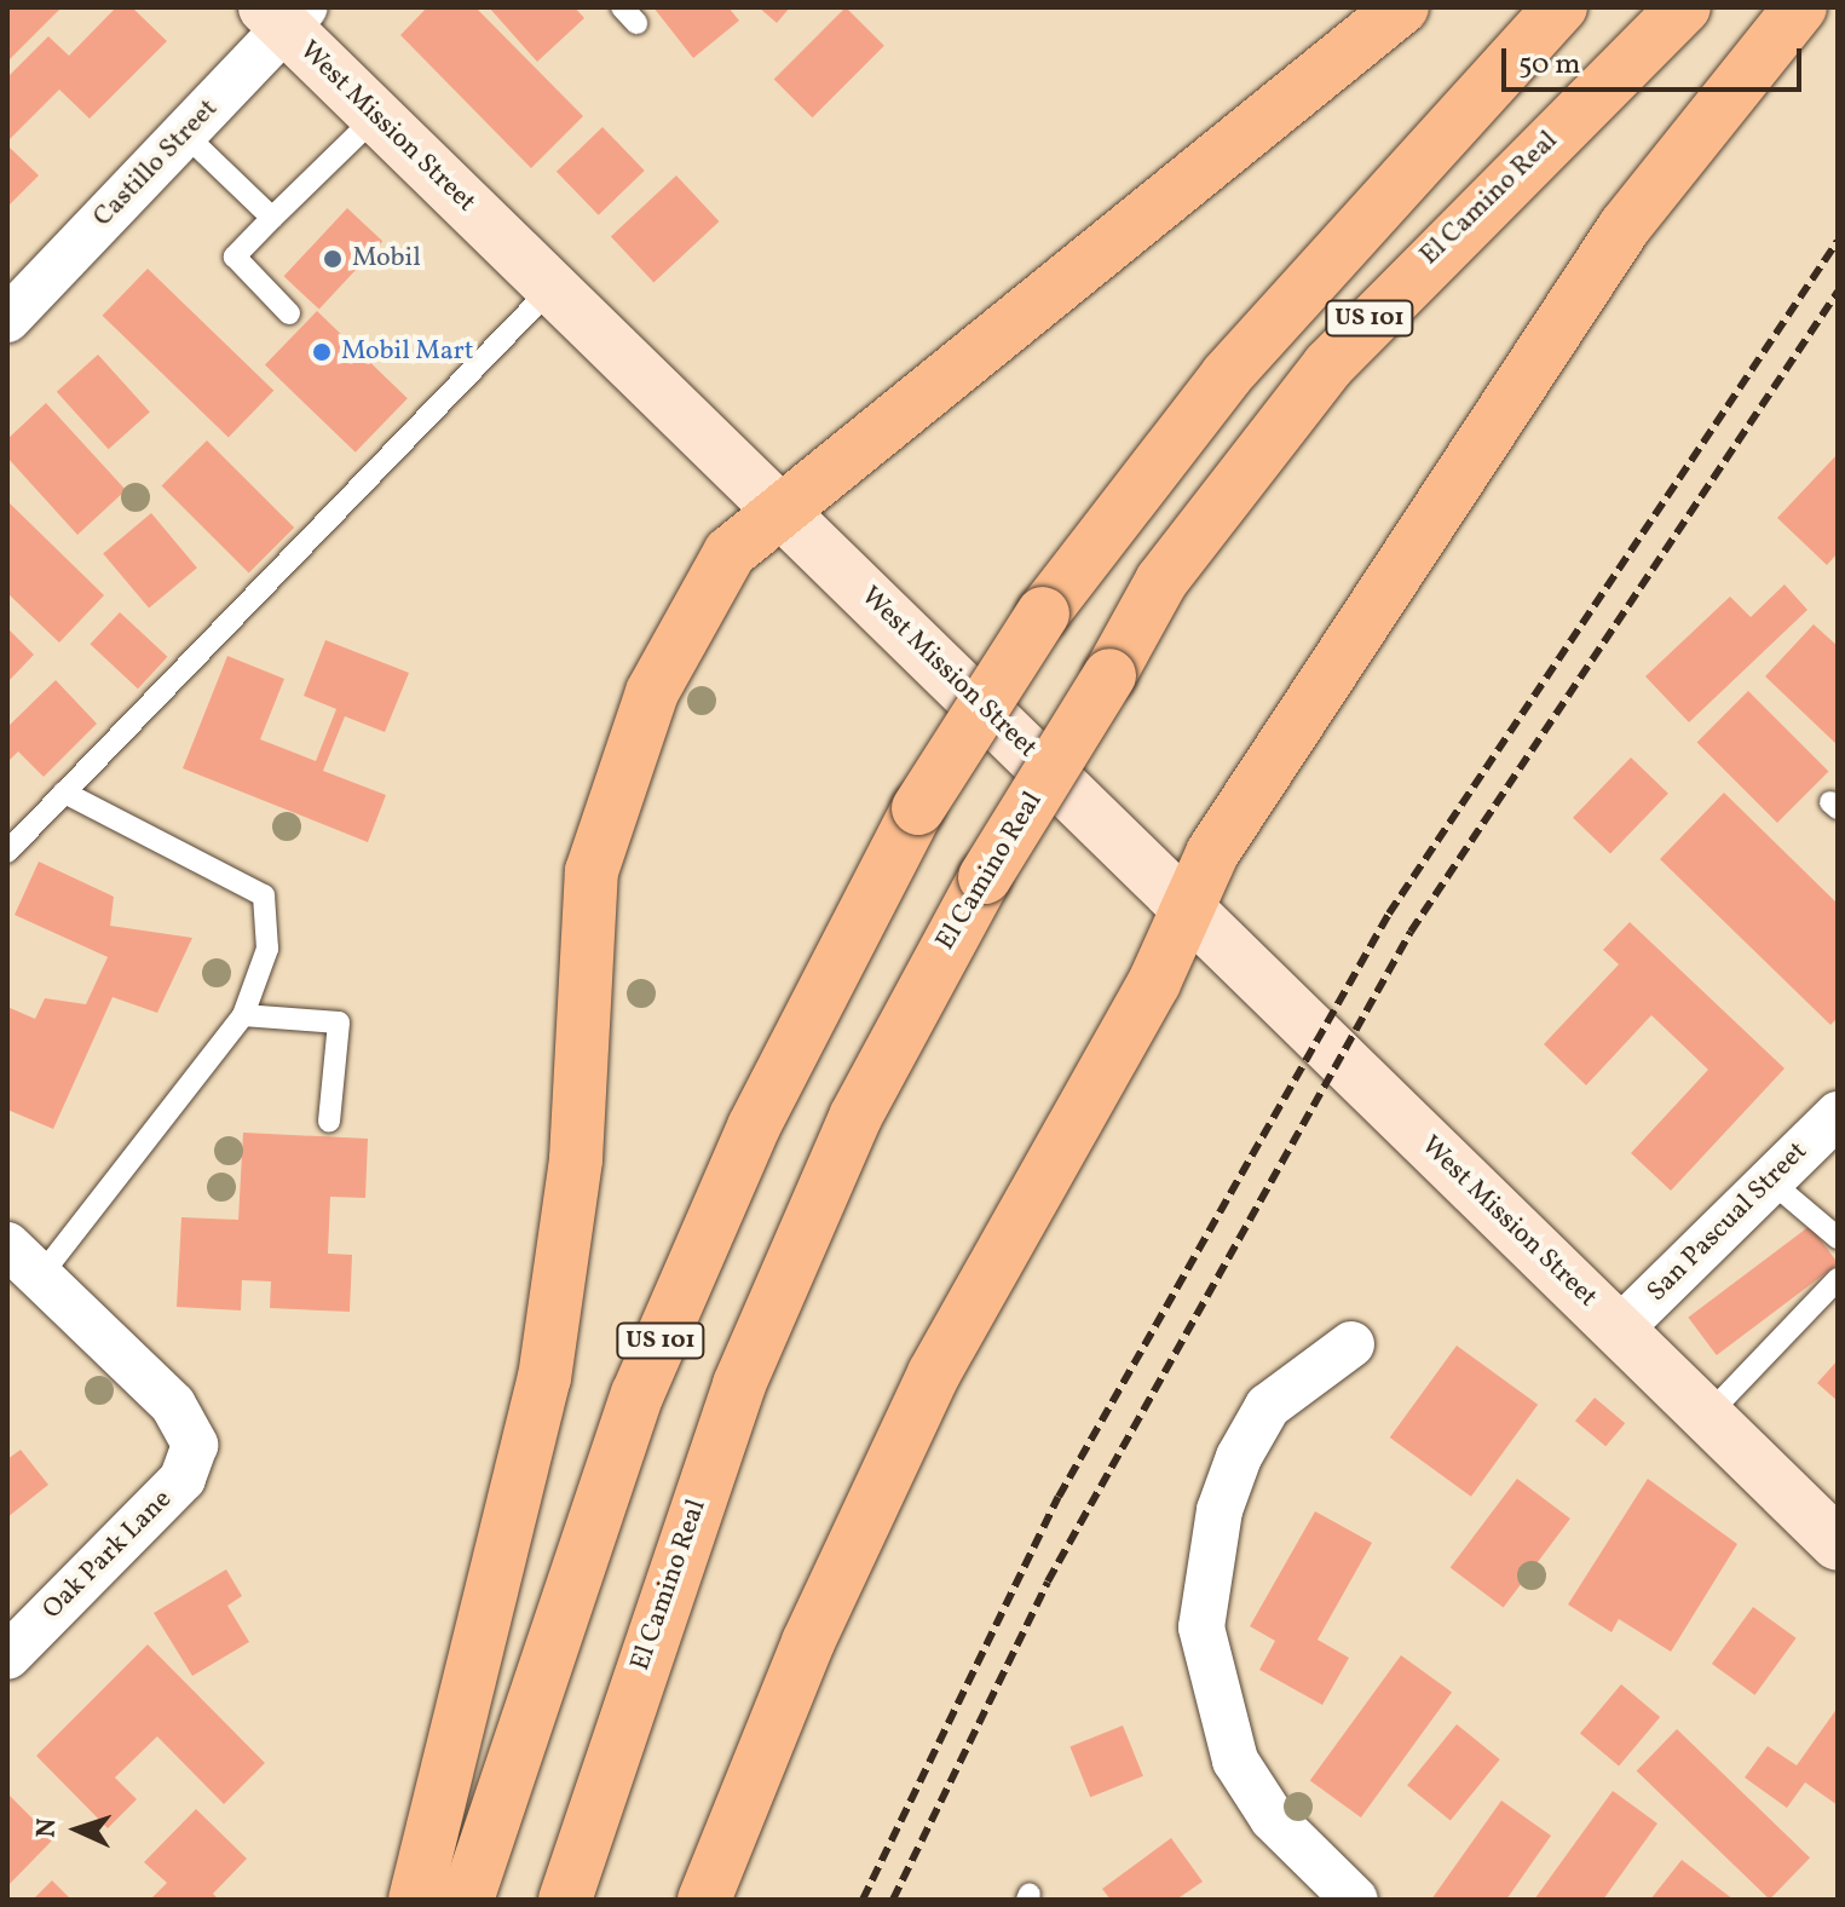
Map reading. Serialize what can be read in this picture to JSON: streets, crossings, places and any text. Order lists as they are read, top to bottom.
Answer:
{
  "streets": {
    "highway": ["El Camino Real", "US 101"],
    "main road": ["West Mission Street"],
    "street": ["Castillo Street", "San Pascual Street", "Oak Park Lane"]
  },
  "crossings": [
    ["West Mission Street", "Castillo Street"],
    ["West Mission Street", "San Pascual Street"]
  ],
  "places": ["Mobil", "Mobil Mart"],
  "scale_bar": "50 m",
  "north": "left"
}
